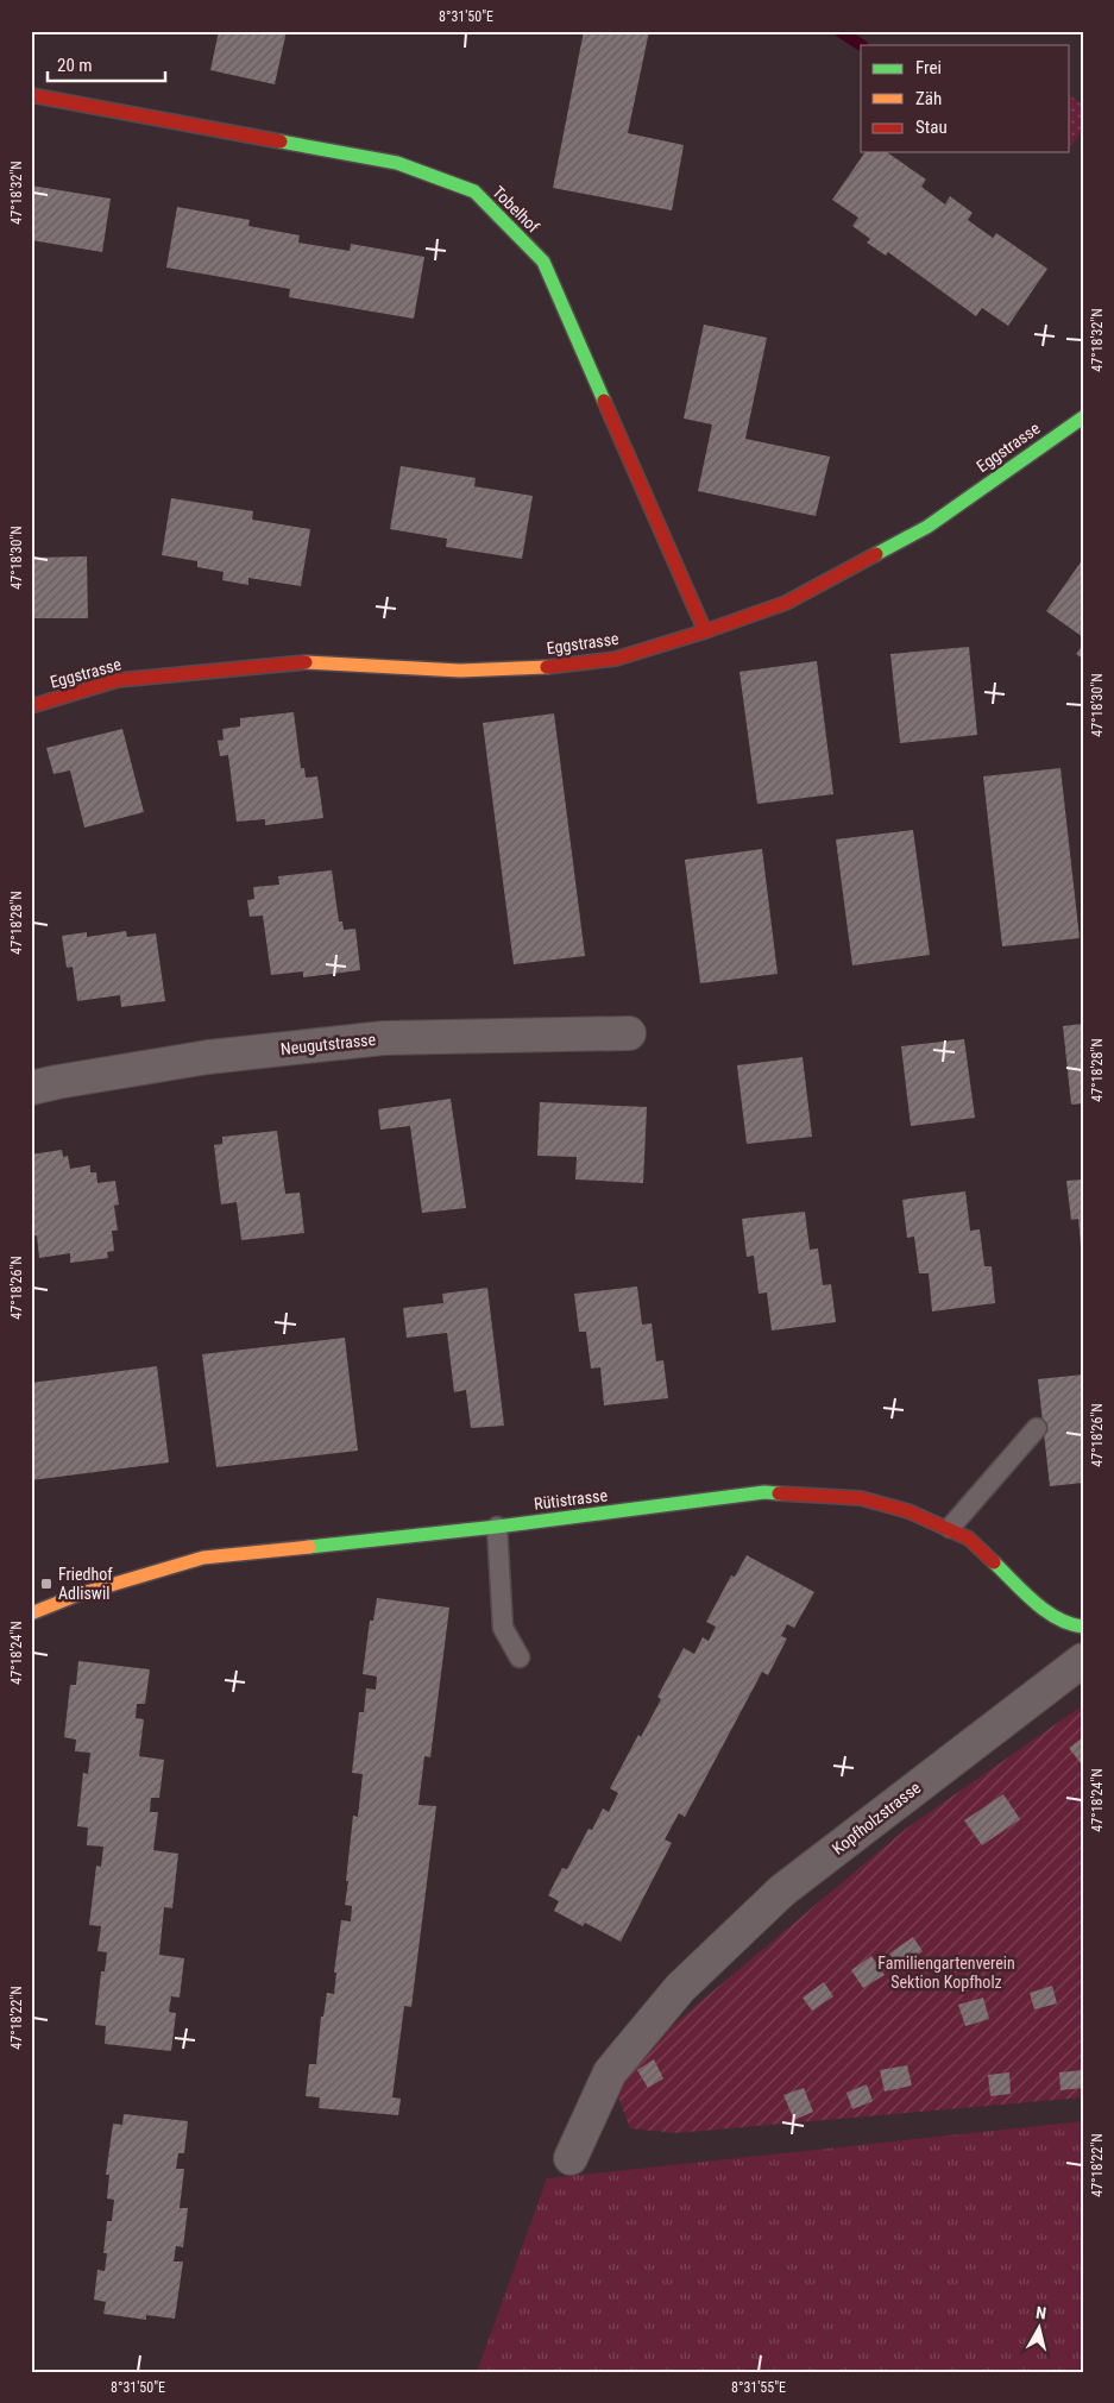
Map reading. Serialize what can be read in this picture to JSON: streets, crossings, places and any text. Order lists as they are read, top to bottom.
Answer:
{
  "streets": {
    "street": [
      "Tobelhof",
      "Eggstrasse",
      "Neugutstrasse",
      "Rütistrasse",
      "Kopfholzstrasse"
    ]
  },
  "crossings": [
    ["Tobelhof", "Eggstrasse"]
  ],
  "parks": ["Familiengartenverein Sektion Kopfholz"],
  "places": {
    "transit": ["Friedhof Adliswil"]
  },
  "legend": ["Frei", "Zäh", "Stau"],
  "scale_bar": "20 m",
  "north": "top",
  "coordinates": [
    "8°31'50\"E",
    "47°18'32\"N",
    "47°18'30\"N",
    "47°18'28\"N",
    "47°18'26\"N",
    "47°18'24\"N",
    "47°18'22\"N",
    "8°31'55\"E"
  ]
}
